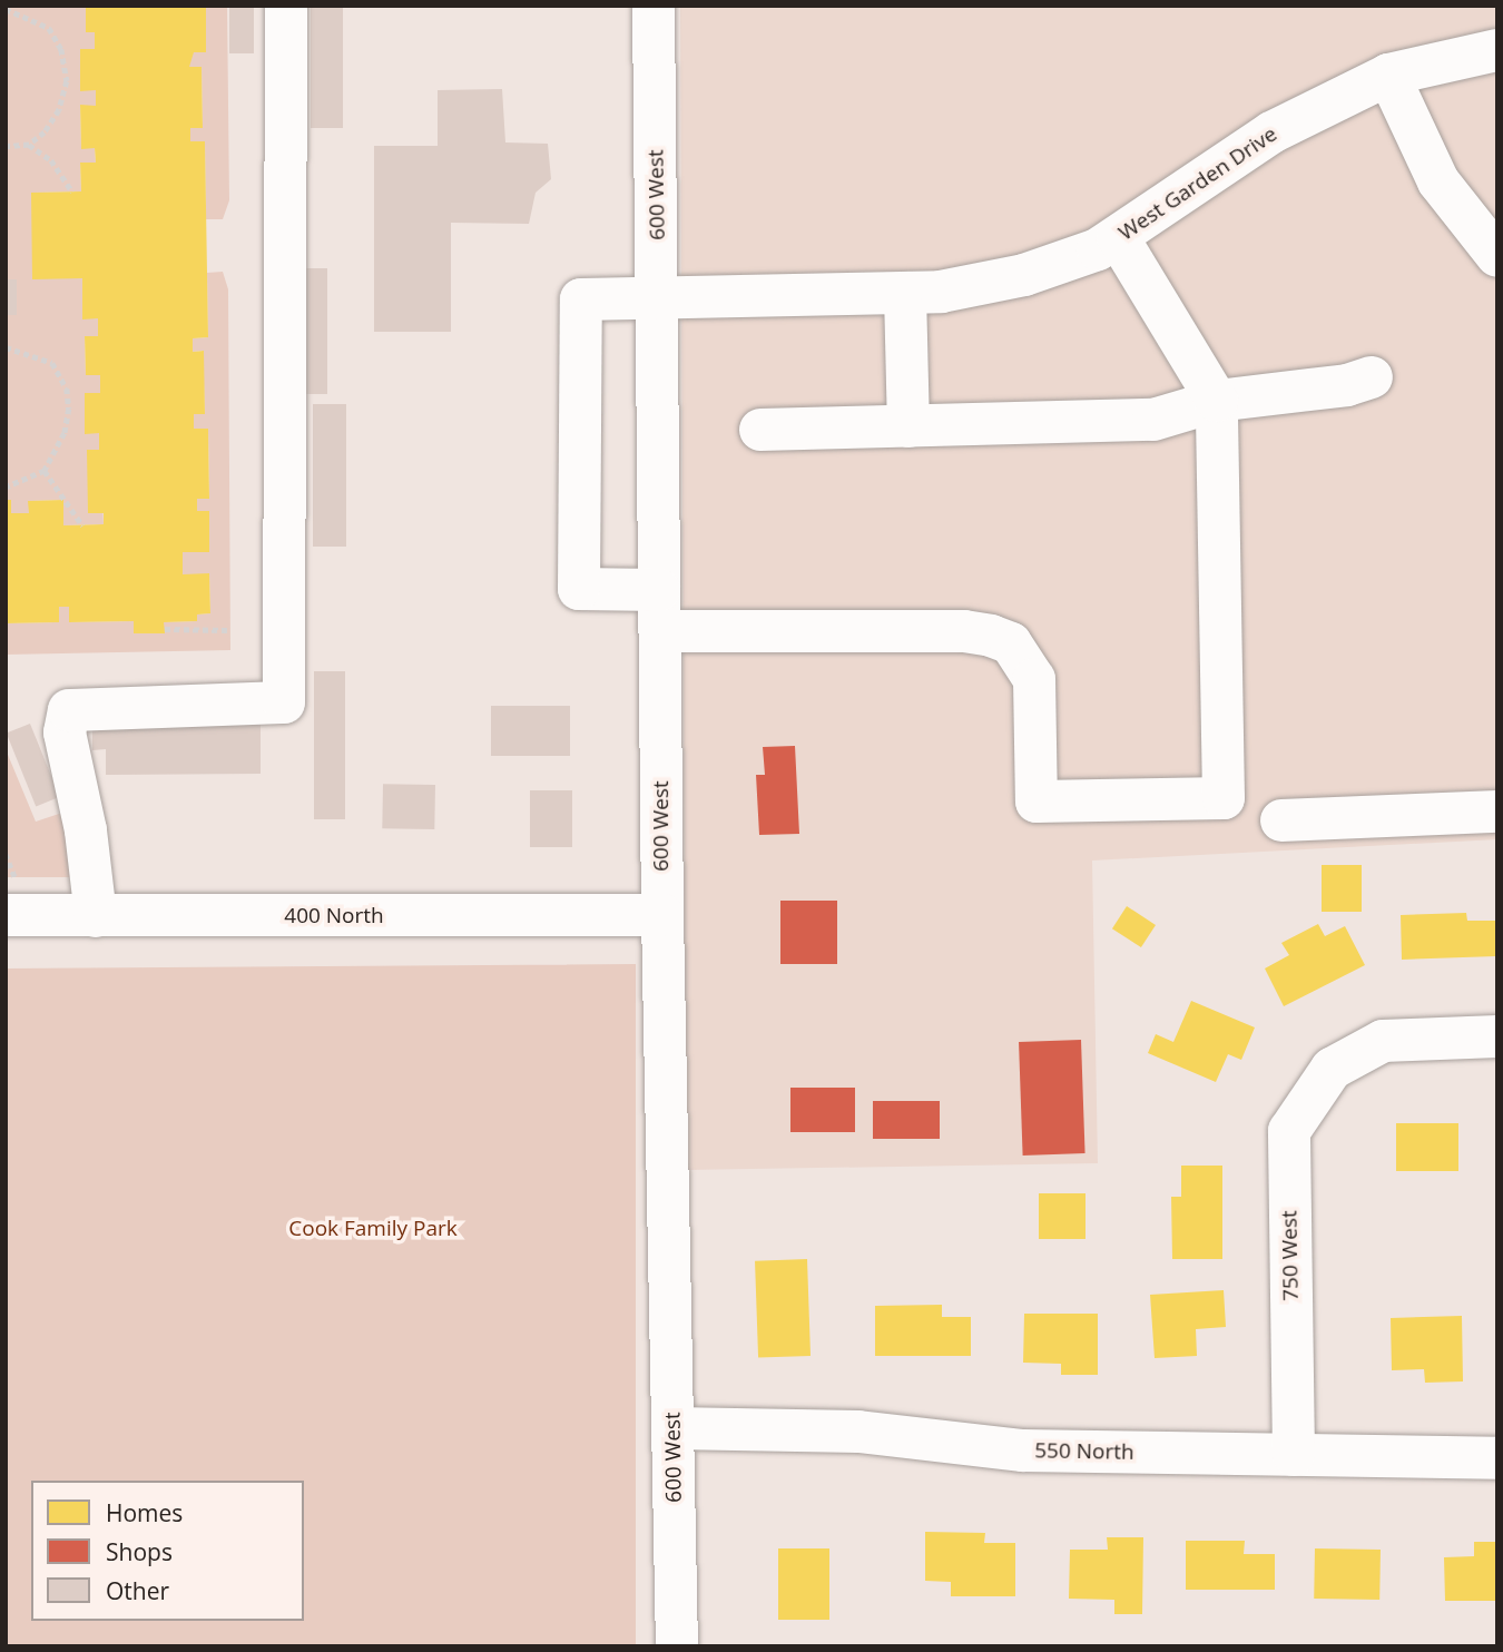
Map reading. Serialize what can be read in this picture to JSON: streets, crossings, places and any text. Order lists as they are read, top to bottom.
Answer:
{
  "streets": {
    "street": [
      "West Garden Drive",
      "600 West",
      "400 North",
      "750 West",
      "550 North"
    ]
  },
  "crossings": [
    ["West Garden Drive", "600 West"],
    ["600 West", "400 North"],
    ["600 West", "550 North"],
    ["750 West", "550 North"]
  ],
  "parks": ["Cook Family Park"],
  "legend": ["Homes", "Shops", "Other"]
}
